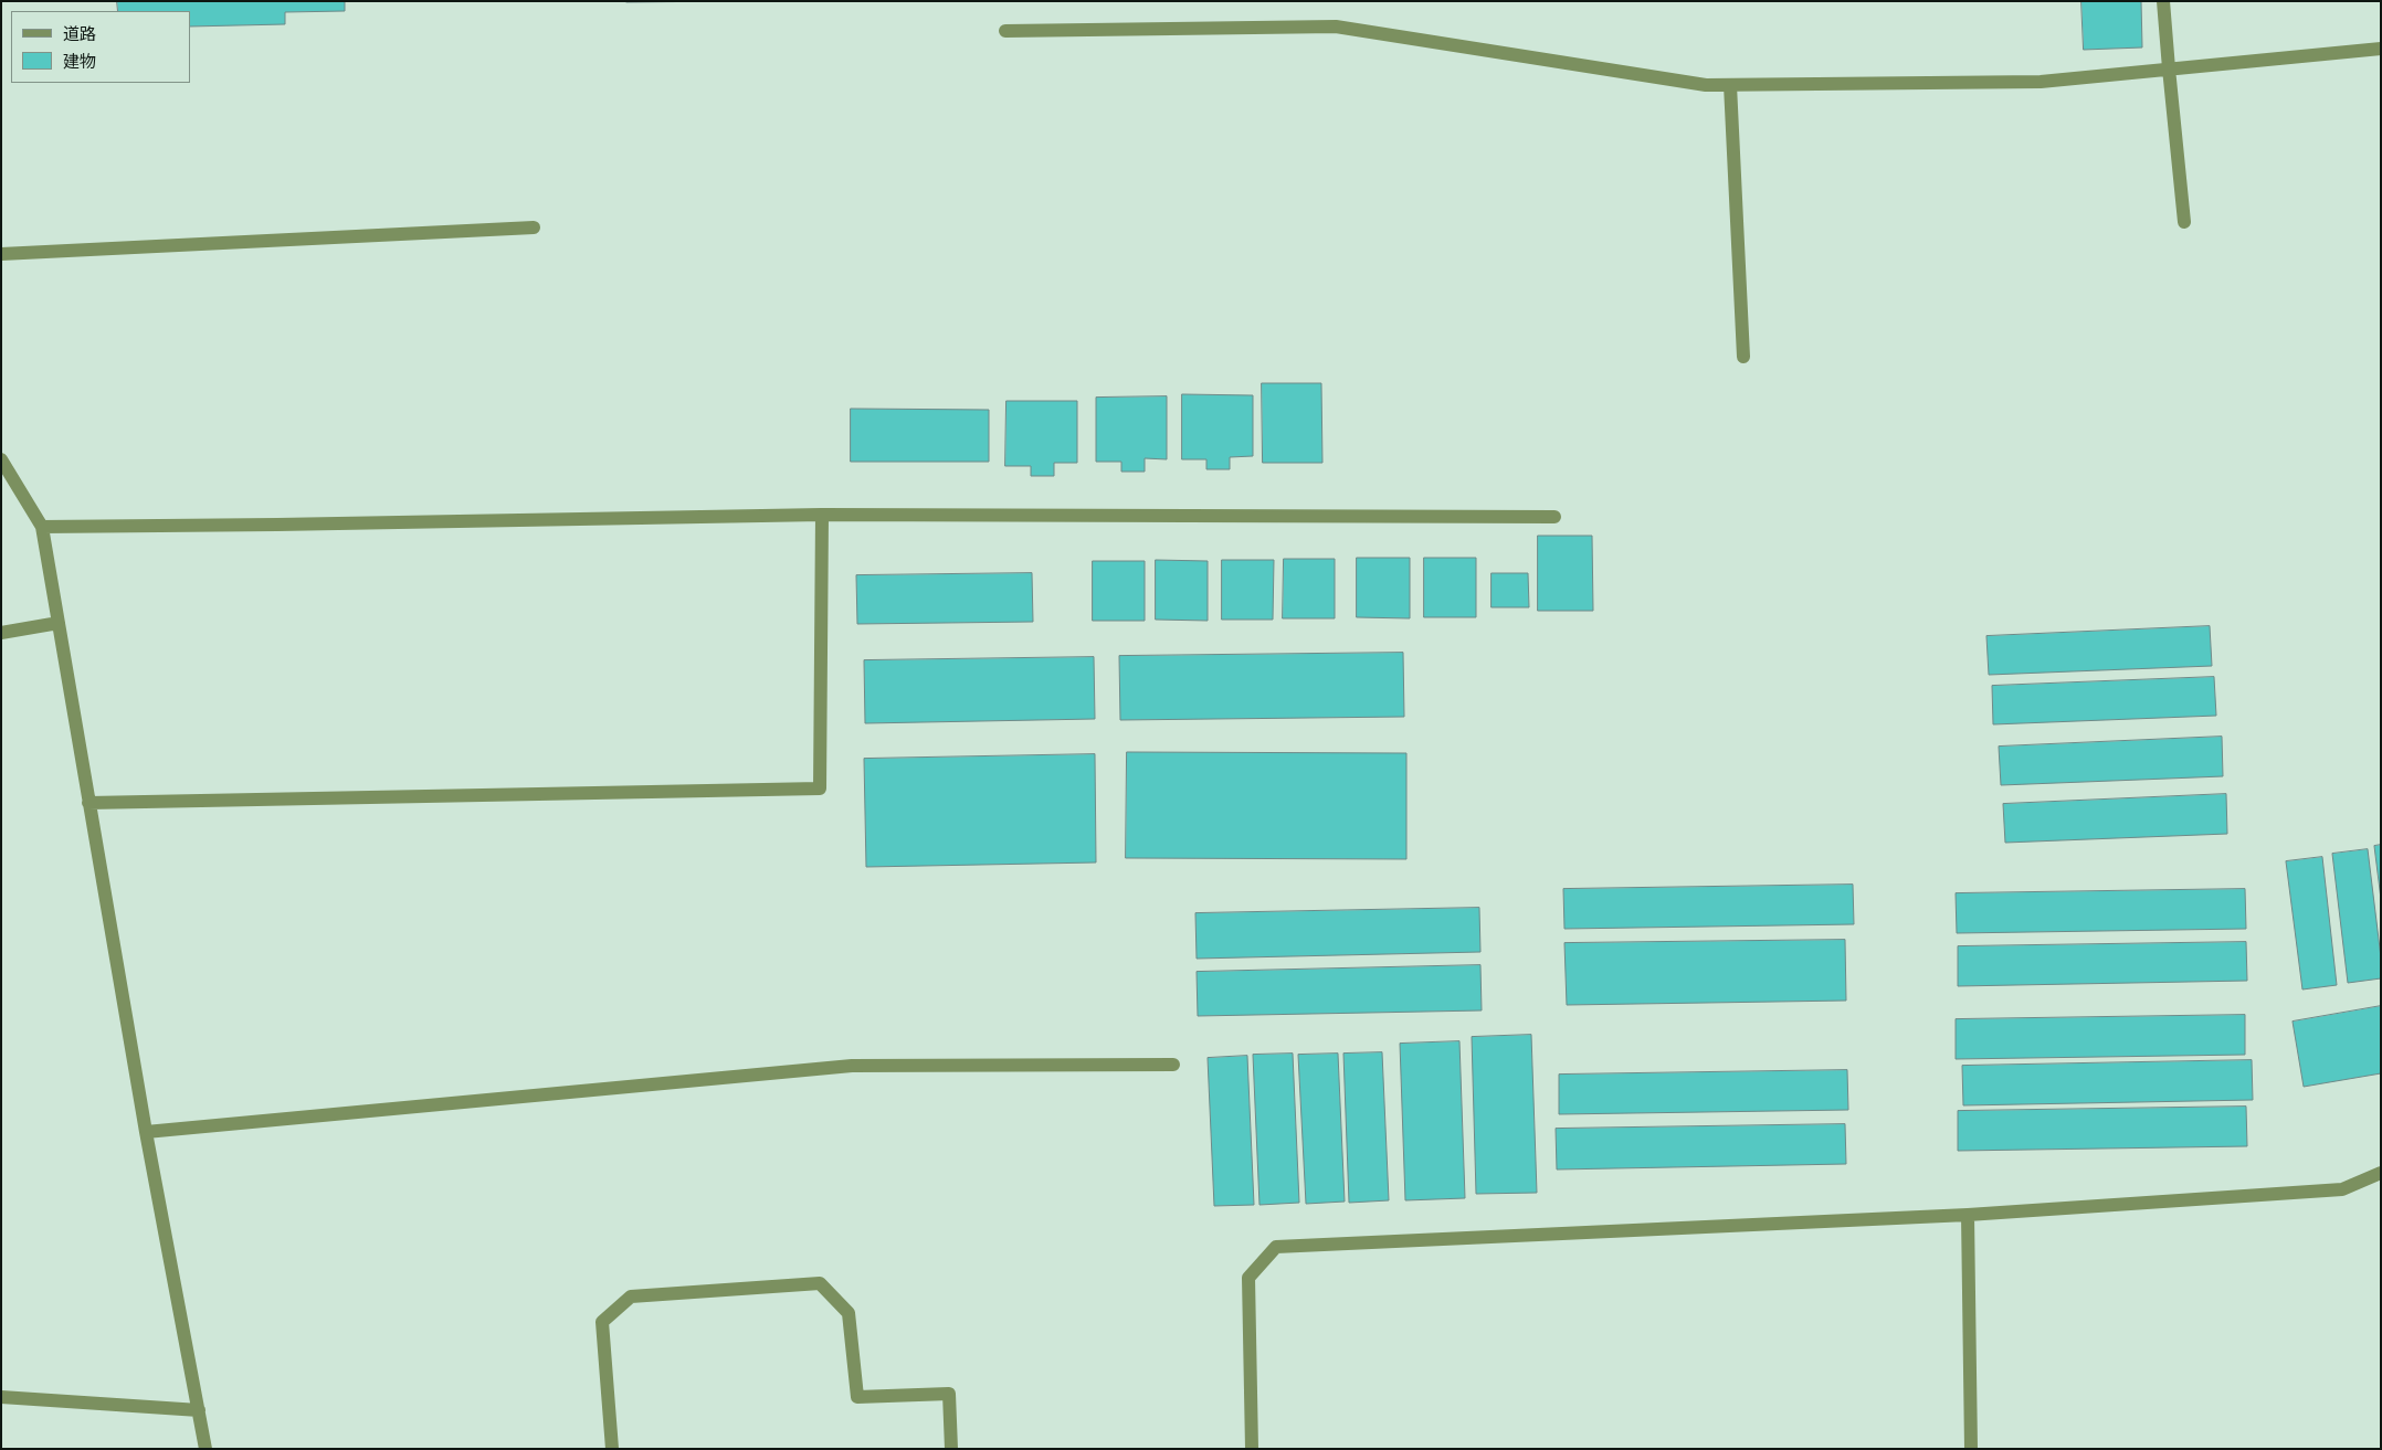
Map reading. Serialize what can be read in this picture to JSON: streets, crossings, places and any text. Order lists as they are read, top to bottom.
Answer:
{
  "legend": ["道路", "建物"]
}
